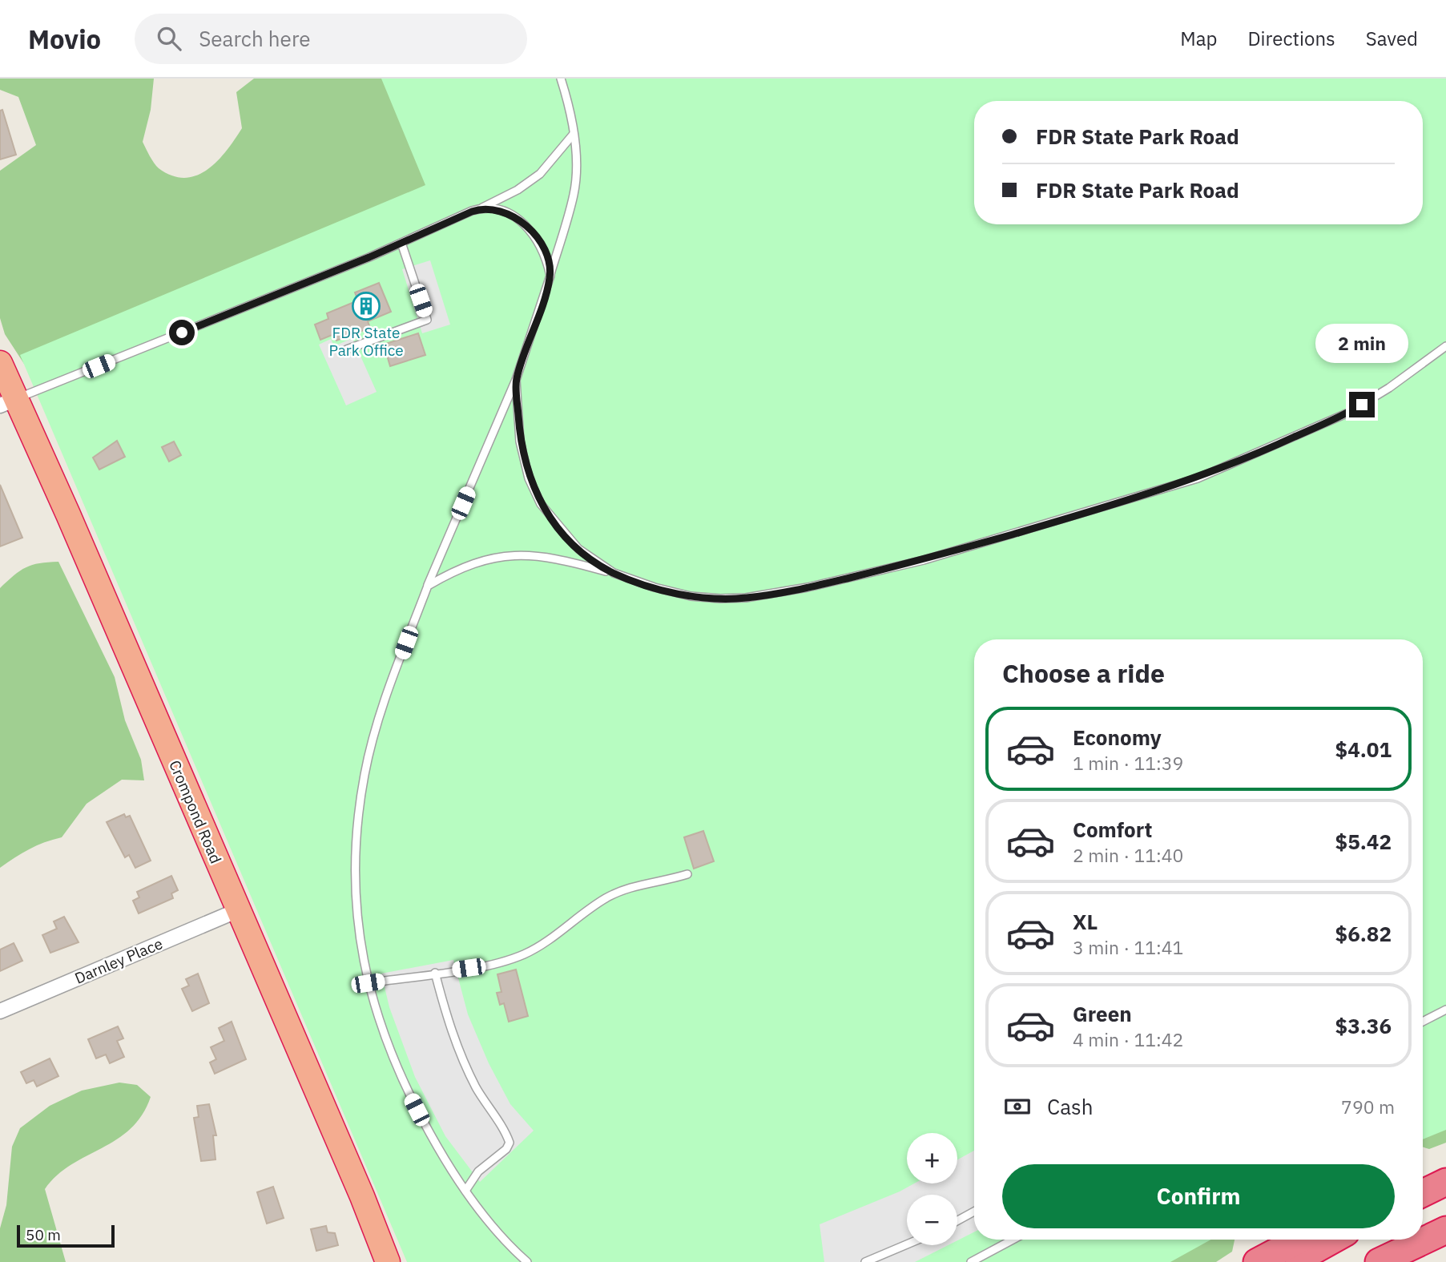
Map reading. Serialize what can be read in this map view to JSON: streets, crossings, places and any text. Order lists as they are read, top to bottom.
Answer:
{
  "streets": {
    "highway": ["Crompond Road"],
    "street": ["Darnley Place"]
  },
  "crossings": [
    ["Crompond Road", "Darnley Place"]
  ],
  "places": {
    "building": ["FDR State Park Office"]
  },
  "scale_bar": "50 m",
  "page": {
    "header": "Movio",
    "search": "Search here",
    "nav": ["Map", "Directions", "Saved"],
    "banner": ["FDR State Park Road", "FDR State Park Road"],
    "bubble": "2 min",
    "heading": "Choose a ride",
    "list": [
      {
        "name": "Economy",
        "note": "1 min · 11:39",
        "value": "$4.01"
      },
      {
        "name": "Comfort",
        "note": "2 min · 11:40",
        "value": "$5.42"
      },
      {
        "name": "XL",
        "note": "3 min · 11:41",
        "value": "$6.82"
      },
      {
        "name": "Green",
        "note": "4 min · 11:42",
        "value": "$3.36"
      }
    ],
    "pay": ["Cash", "790 m"],
    "map_buttons": ["+", "−"],
    "buttons": "Confirm",
    "scale": "50 m"
  }
}
